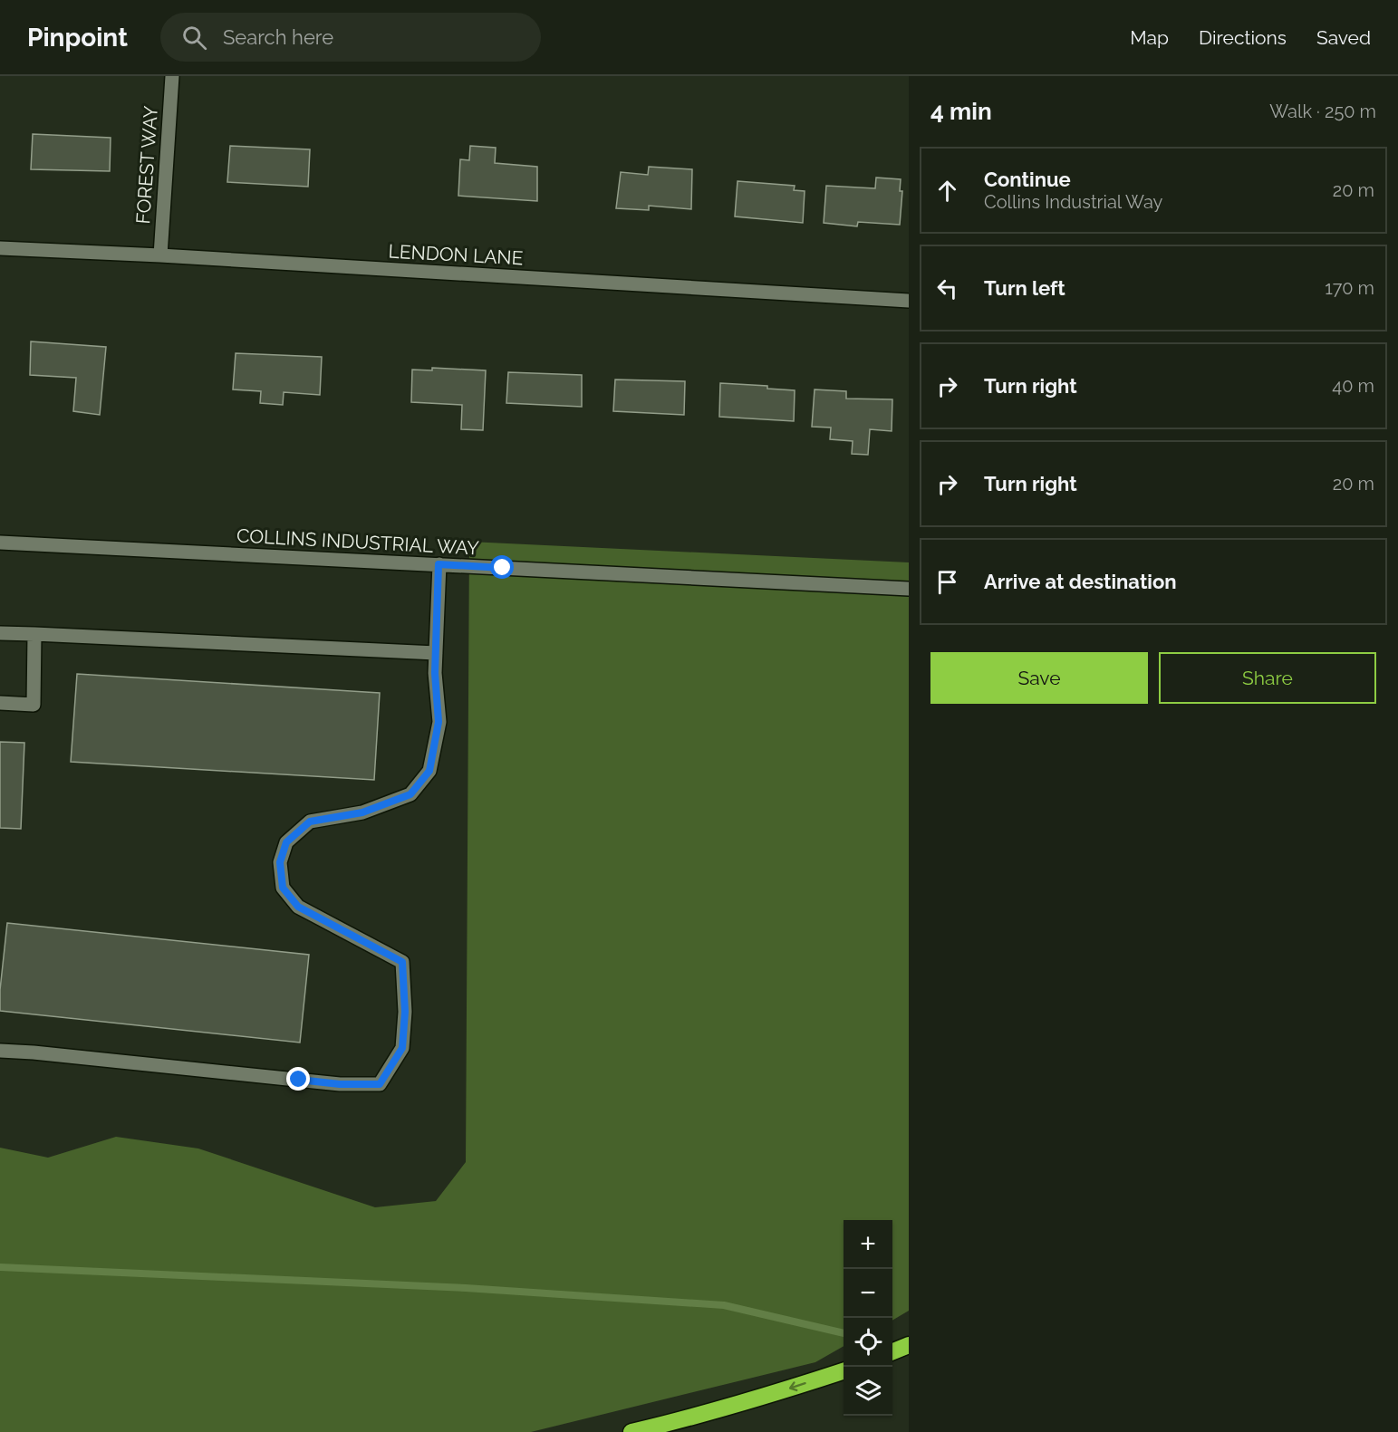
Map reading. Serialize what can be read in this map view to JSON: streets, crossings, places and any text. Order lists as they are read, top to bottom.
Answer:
{
  "streets": {
    "street": ["FOREST WAY", "LENDON LANE", "COLLINS INDUSTRIAL WAY"]
  },
  "crossings": [
    ["FOREST WAY", "LENDON LANE"]
  ],
  "page": {
    "header": "Pinpoint",
    "search": "Search here",
    "nav": ["Map", "Directions", "Saved"],
    "heading": ["4 min", "Walk · 250 m"],
    "list": [
      ["Continue", "Collins Industrial Way", "20 m"],
      ["Turn left", "170 m"],
      ["Turn right", "40 m"],
      ["Turn right", "20 m"],
      "Arrive at destination"
    ],
    "buttons": ["Save", "Share"],
    "map_buttons": ["+", "−"]
  }
}
